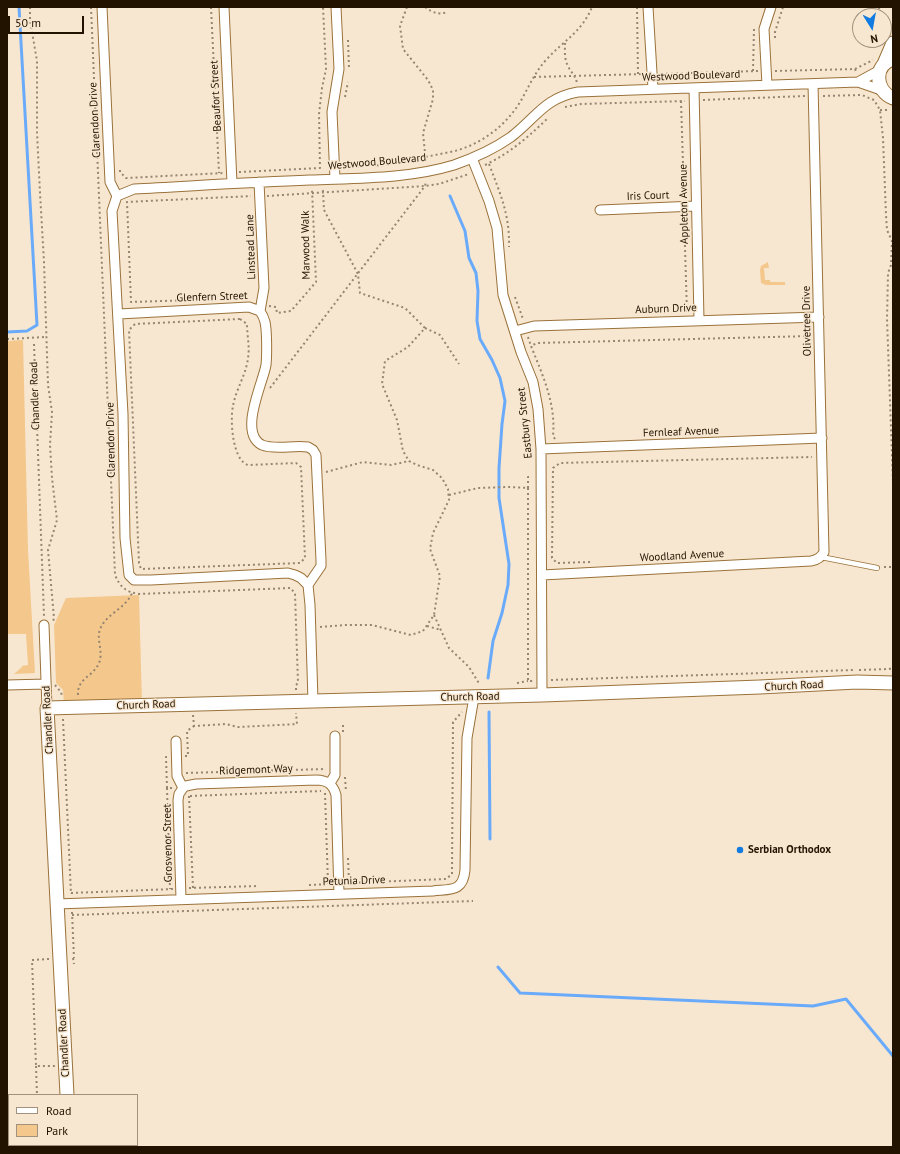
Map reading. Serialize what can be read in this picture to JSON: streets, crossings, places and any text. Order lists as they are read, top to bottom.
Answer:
{
  "streets": {
    "main road": ["Chandler Road", "Church Road"],
    "street": [
      "Westwood Boulevard",
      "Beaufort Street",
      "Clarendon Drive",
      "Iris Court",
      "Appleton Avenue",
      "Linstead Lane",
      "Glenfern Street",
      "Auburn Drive",
      "Olivetree Drive",
      "Eastbury Street",
      "Fernleaf Avenue",
      "Woodland Avenue",
      "Ridgemont Way",
      "Grosvenor Street",
      "Petunia Drive"
    ],
    "path": ["Marwood Walk"]
  },
  "crossings": [
    ["Westwood Boulevard", "Beaufort Street"],
    ["Westwood Boulevard", "Clarendon Drive"],
    ["Westwood Boulevard", "Appleton Avenue"],
    ["Westwood Boulevard", "Marwood Walk"],
    ["Westwood Boulevard", "Linstead Lane"],
    ["Westwood Boulevard", "Olivetree Drive"],
    ["Westwood Boulevard", "Eastbury Street"],
    ["Clarendon Drive", "Glenfern Street"],
    ["Iris Court", "Appleton Avenue"],
    ["Appleton Avenue", "Auburn Drive"],
    ["Marwood Walk", "Linstead Lane"],
    ["Marwood Walk", "Glenfern Street"],
    ["Linstead Lane", "Glenfern Street"],
    ["Auburn Drive", "Olivetree Drive"],
    ["Auburn Drive", "Eastbury Street"],
    ["Olivetree Drive", "Fernleaf Avenue"],
    ["Olivetree Drive", "Woodland Avenue"],
    ["Chandler Road", "Church Road"],
    ["Chandler Road", "Petunia Drive"],
    ["Eastbury Street", "Fernleaf Avenue"],
    ["Eastbury Street", "Woodland Avenue"],
    ["Eastbury Street", "Church Road"],
    ["Church Road", "Petunia Drive"],
    ["Ridgemont Way", "Grosvenor Street"],
    ["Grosvenor Street", "Petunia Drive"]
  ],
  "places": ["Serbian Orthodox"],
  "legend": ["Road", "Park"],
  "scale_bar": "50 m",
  "north": "bottom"
}
